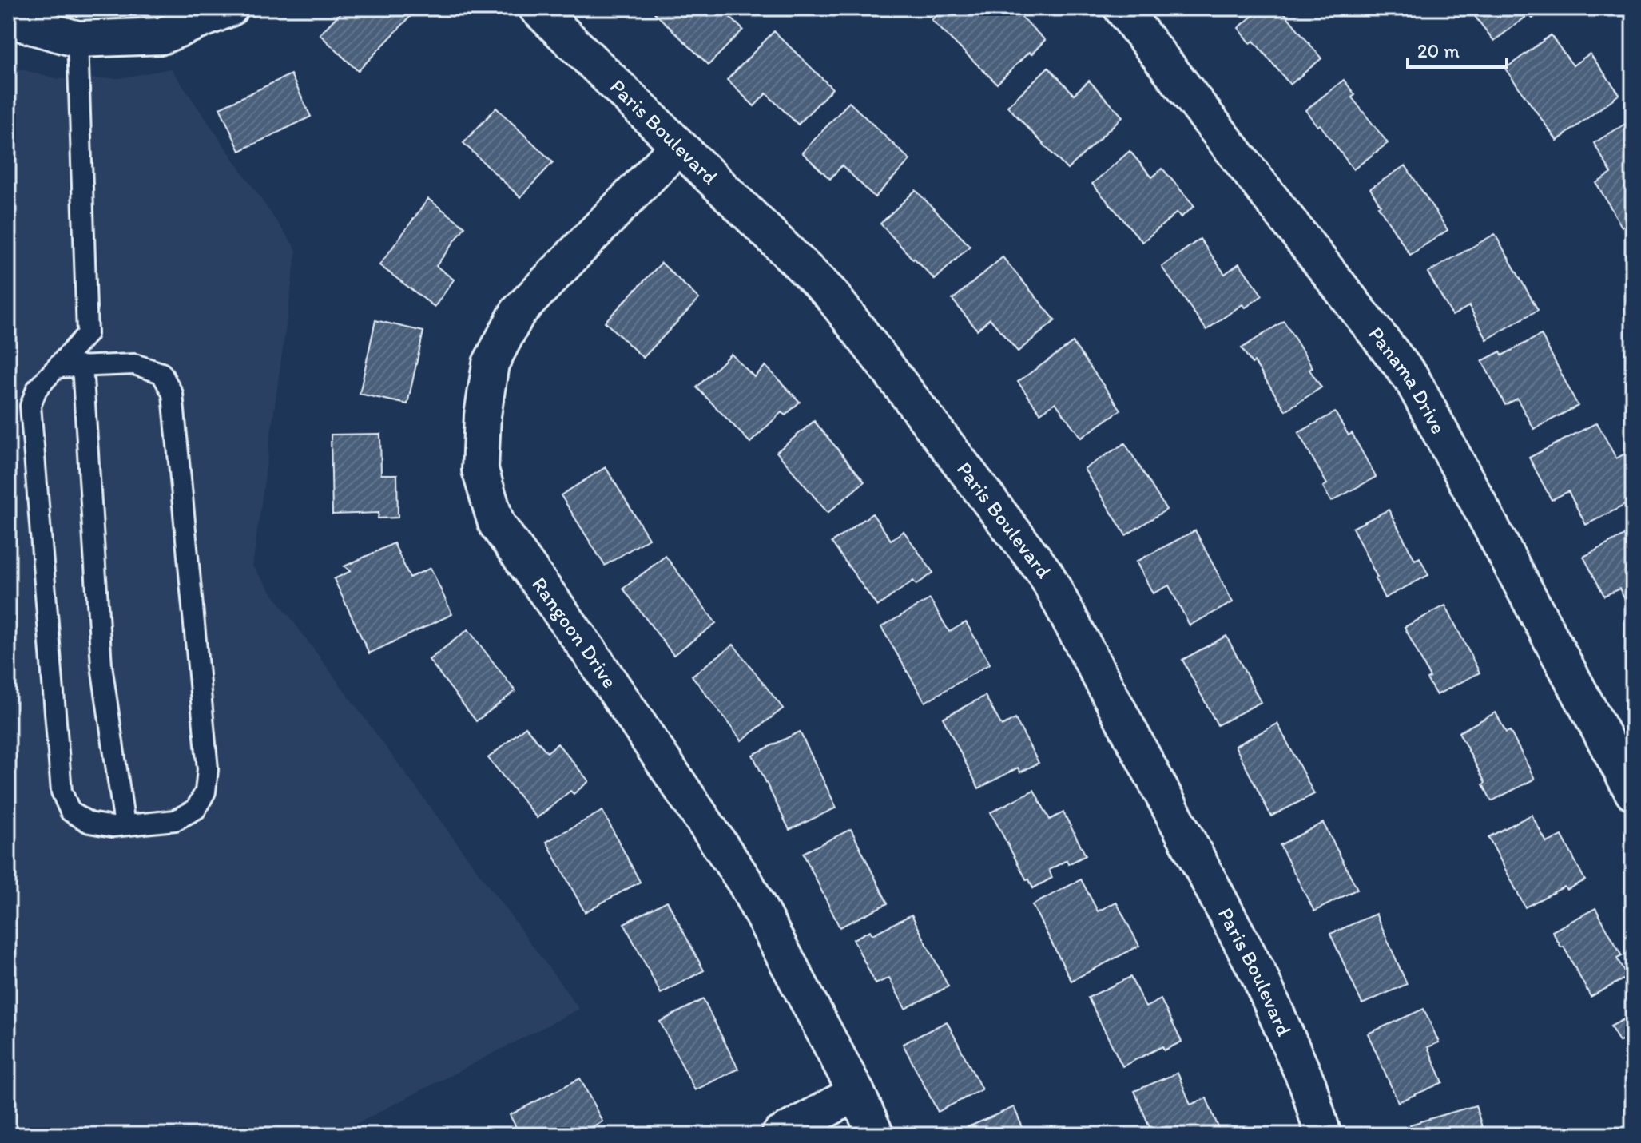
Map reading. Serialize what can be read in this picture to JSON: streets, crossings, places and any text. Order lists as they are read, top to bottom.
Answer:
{
  "streets": {
    "street": ["Paris Boulevard", "Panama Drive", "Rangoon Drive"]
  },
  "crossings": [
    ["Paris Boulevard", "Rangoon Drive"]
  ],
  "scale_bar": "20 m"
}
